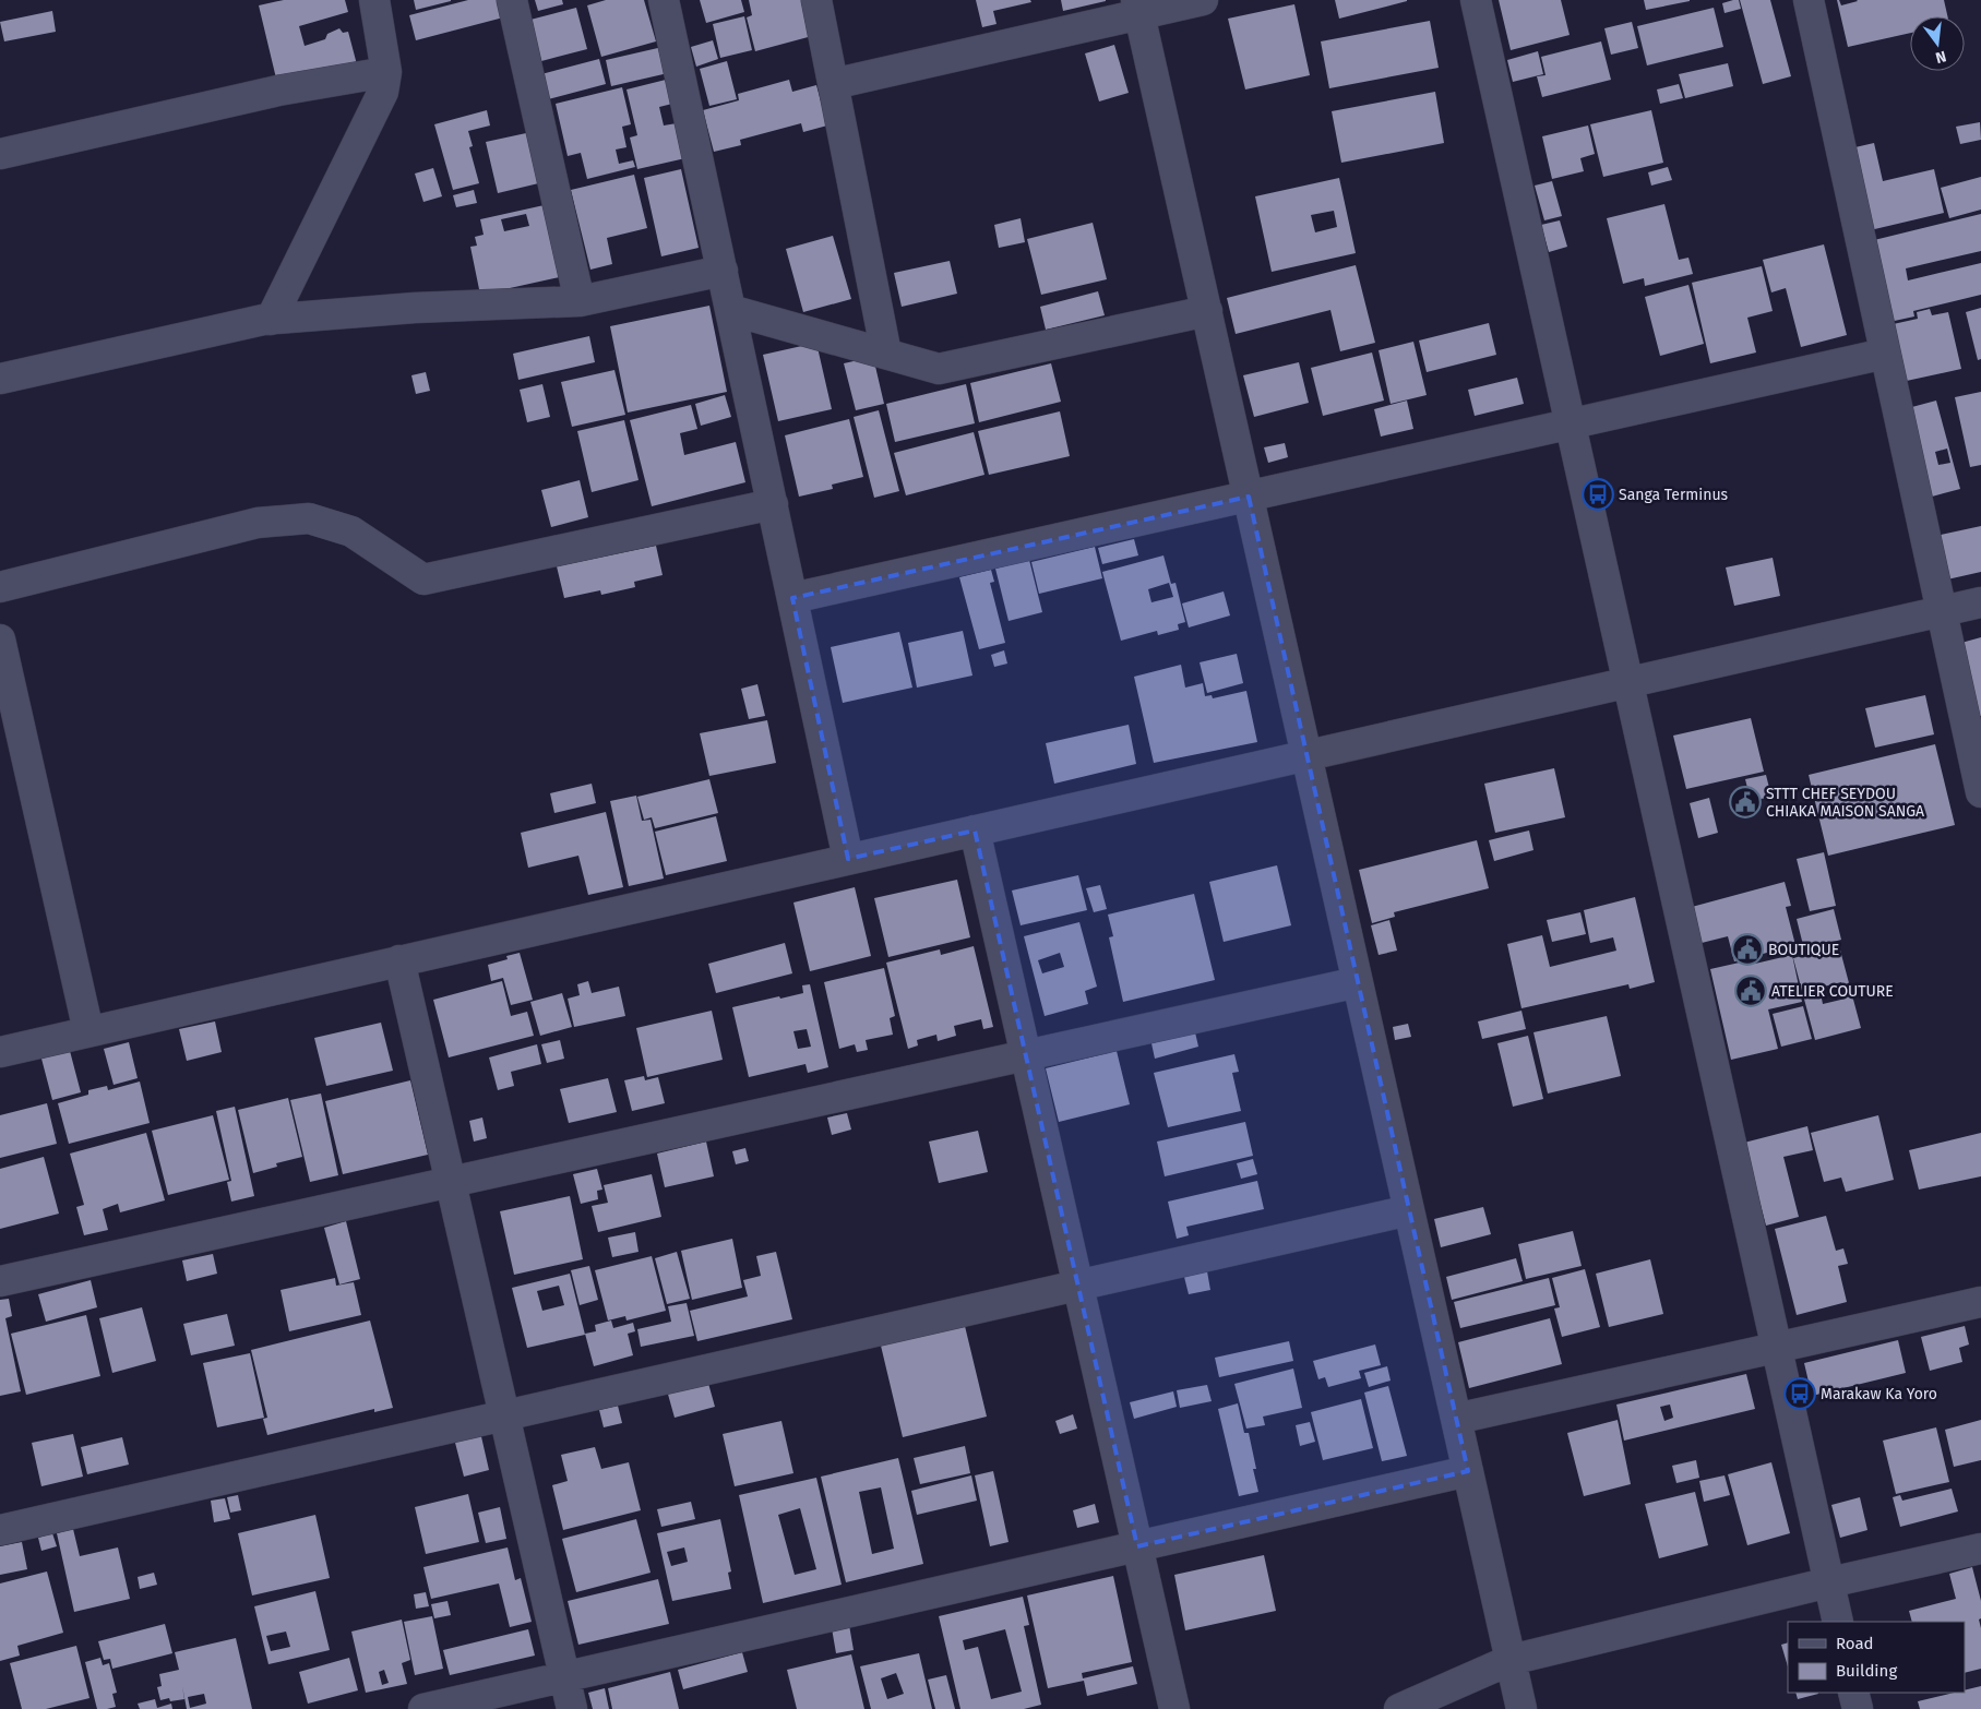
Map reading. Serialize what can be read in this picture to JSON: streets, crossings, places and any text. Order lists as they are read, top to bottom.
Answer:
{
  "places": {
    "bus stop": ["Sanga Terminus", "Marakaw Ka Yoro"],
    "public building": ["STTT CHEF SEYDOU CHIAKA MAISON SANGA", "BOUTIQUE", "ATELIER COUTURE"]
  },
  "legend": ["Road", "Building"],
  "north": "bottom"
}
